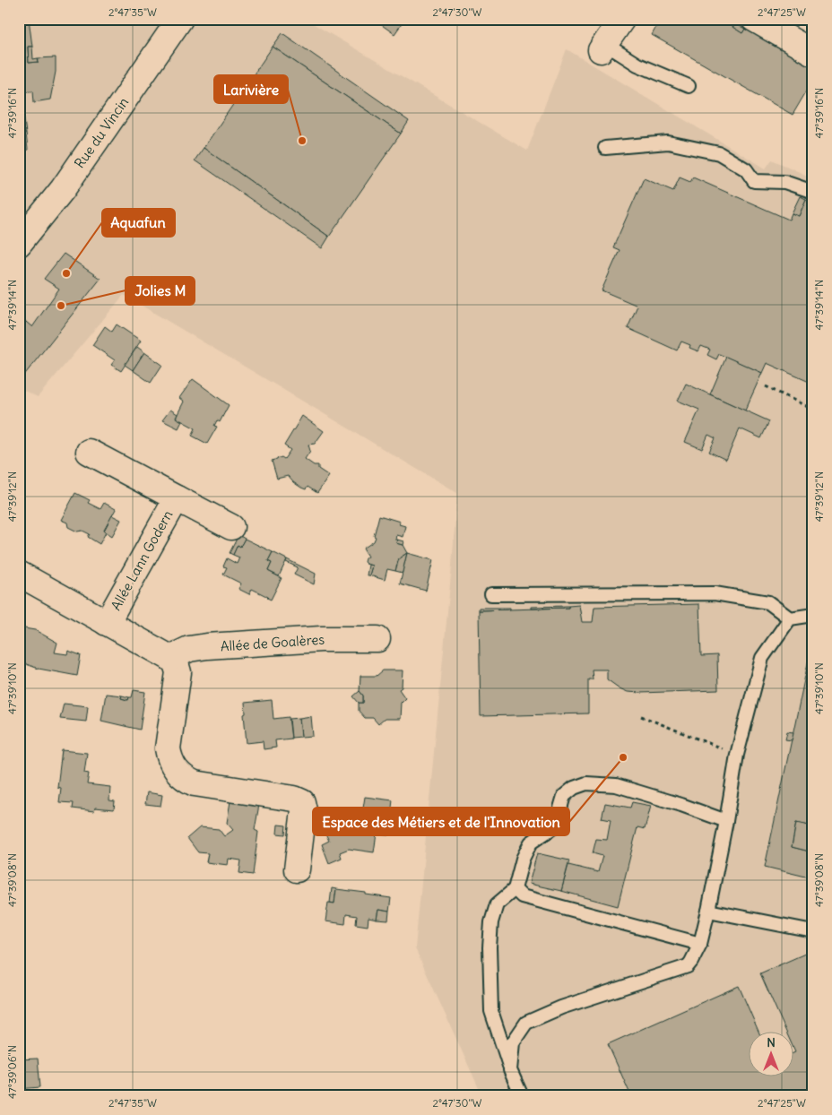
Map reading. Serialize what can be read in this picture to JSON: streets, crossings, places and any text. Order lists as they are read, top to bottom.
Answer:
{
  "streets": {
    "street": ["Rue du Vincin", "Allée Lann Godern", "Allée de Goalères"]
  },
  "places": [
    "Larivière",
    "Aquafun",
    "Jolies M",
    "Espace des Métiers et de l'Innovation"
  ],
  "north": "top",
  "coordinates": [
    "2°47'35\"W",
    "2°47'30\"W",
    "2°47'25\"W",
    "47°39'16\"N",
    "47°39'14\"N",
    "47°39'12\"N",
    "47°39'10\"N",
    "47°39'08\"N",
    "47°39'06\"N"
  ]
}
